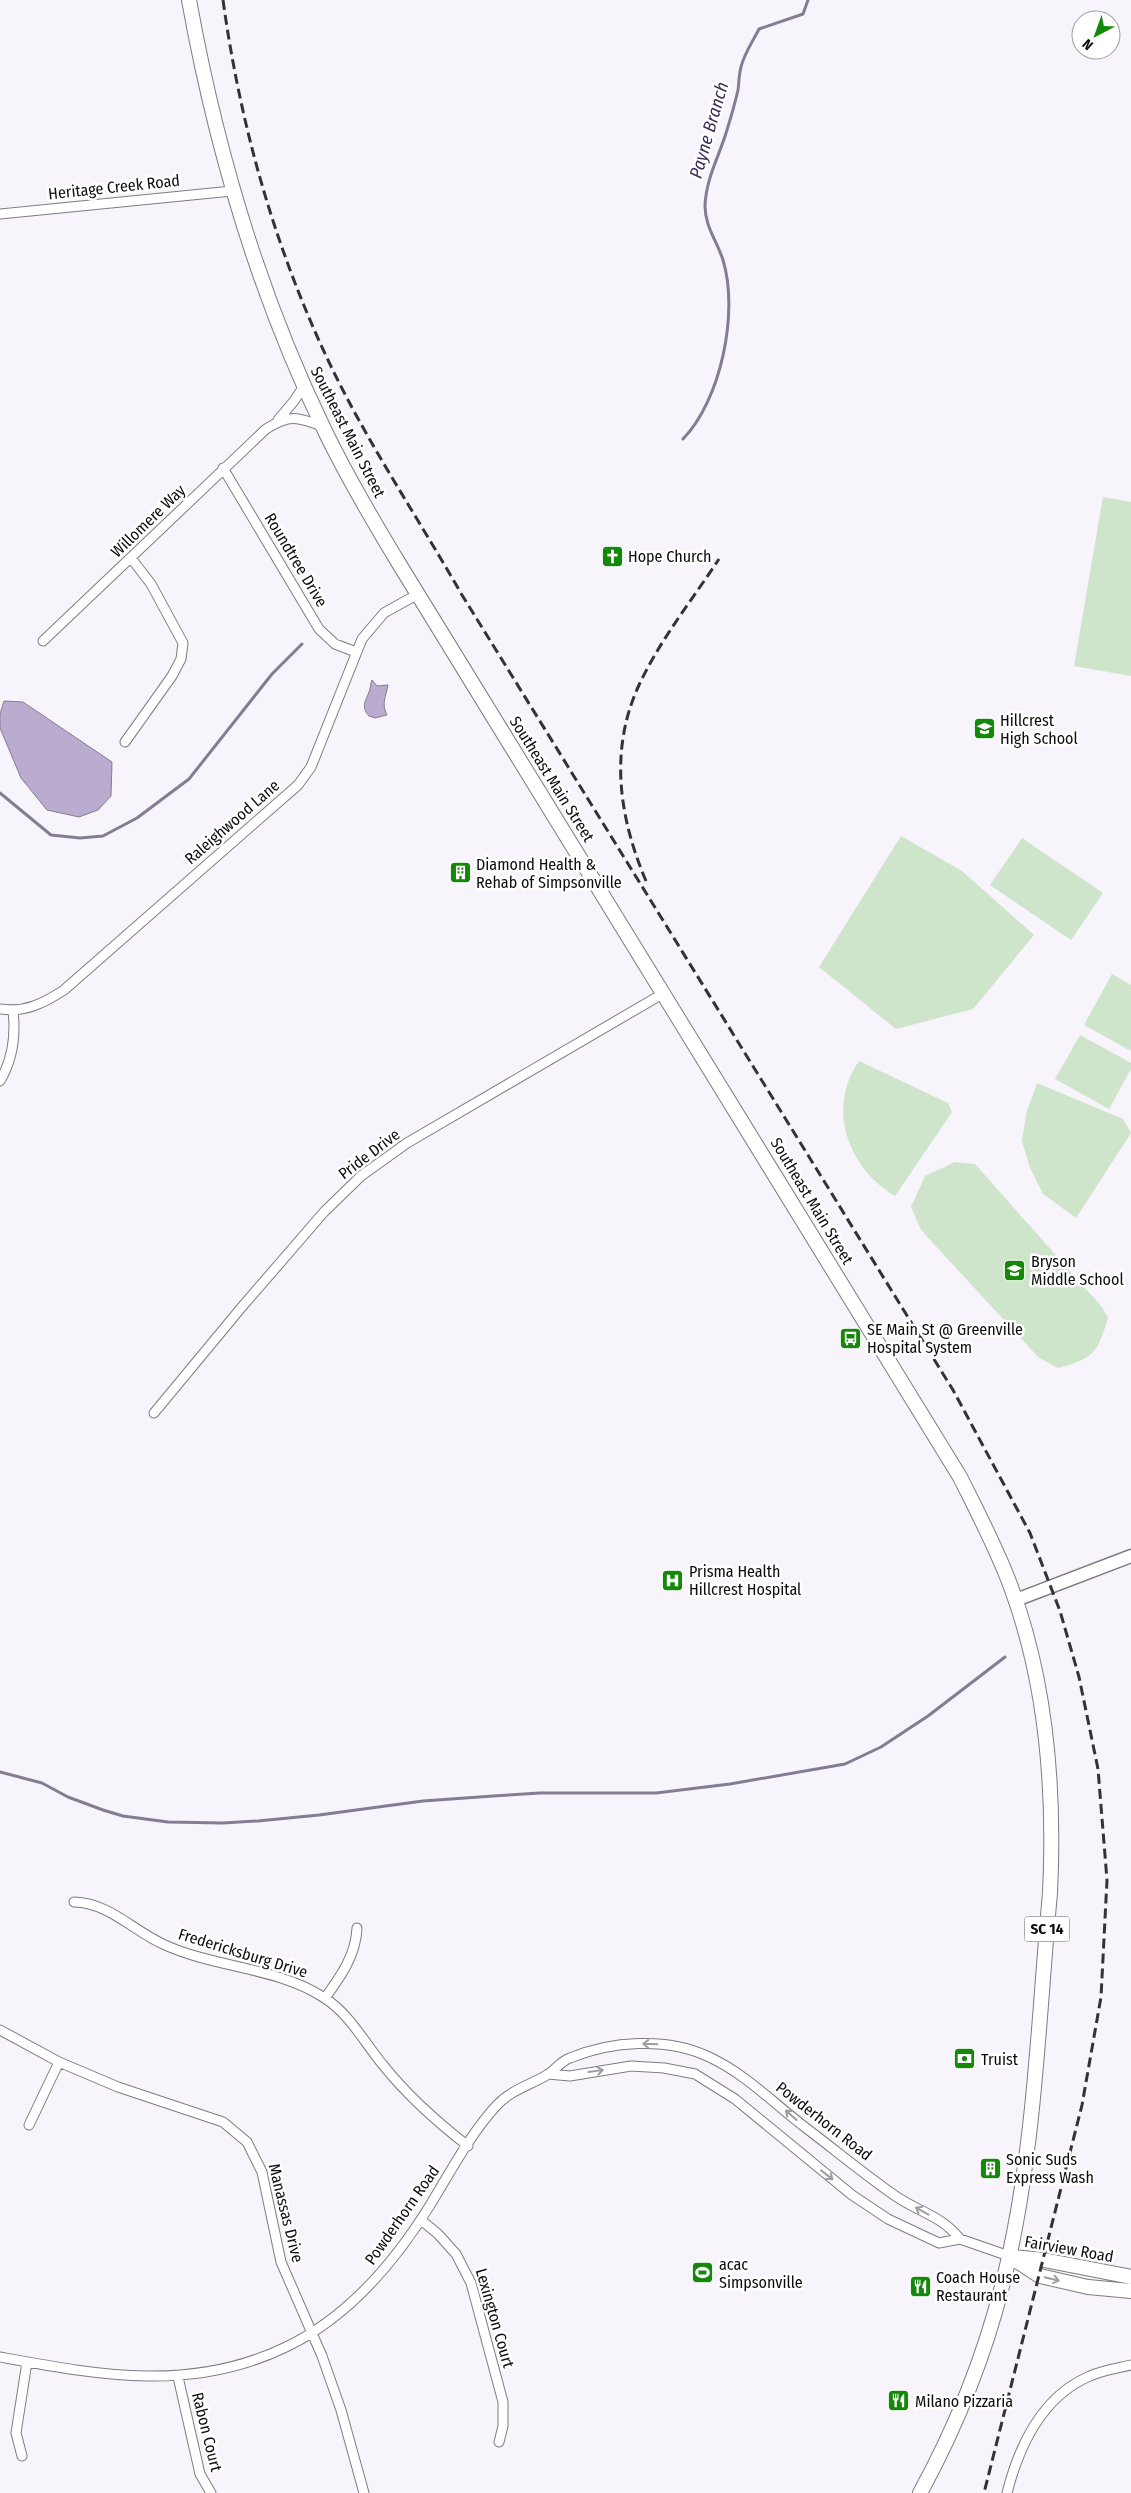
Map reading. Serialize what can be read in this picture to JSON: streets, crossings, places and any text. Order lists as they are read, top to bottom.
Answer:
{
  "streets": {
    "main road": ["Southeast Main Street", "SC 14", "Fairview Road"],
    "street": [
      "Heritage Creek Road",
      "Willomere Way",
      "Roundtree Drive",
      "Raleighwood Lane",
      "Pride Drive",
      "Fredericksburg Drive",
      "Powderhorn Road",
      "Manassas Drive",
      "Lexington Court",
      "Rabon Court"
    ]
  },
  "crossings": [
    ["Heritage Creek Road", "Southeast Main Street"],
    ["Southeast Main Street", "Willomere Way"],
    ["Southeast Main Street", "Raleighwood Lane"],
    ["Southeast Main Street", "Pride Drive"],
    ["Southeast Main Street", "Powderhorn Road"],
    ["Southeast Main Street", "Fairview Road"],
    ["Willomere Way", "Roundtree Drive"],
    ["Roundtree Drive", "Raleighwood Lane"],
    ["Fredericksburg Drive", "Powderhorn Road"],
    ["Powderhorn Road", "Manassas Drive"],
    ["Powderhorn Road", "Fairview Road"],
    ["Powderhorn Road", "Lexington Court"],
    ["Powderhorn Road", "Rabon Court"]
  ],
  "water": ["Payne Branch"],
  "places": {
    "church": ["Hope Church"],
    "school or university": ["Hillcrest High School", "Bryson Middle School"],
    "building": ["Diamond Health & Rehab of Simpsonville", "Sonic Suds Express Wash"],
    "bus stop": ["SE Main St @ Greenville Hospital System"],
    "hospital": ["Prisma Health Hillcrest Hospital"],
    "bank": ["Truist"],
    "sports": ["acac Simpsonville"],
    "restaurant": ["Coach House Restaurant", "Milano Pizzaria"]
  },
  "north": "bottom left"
}
